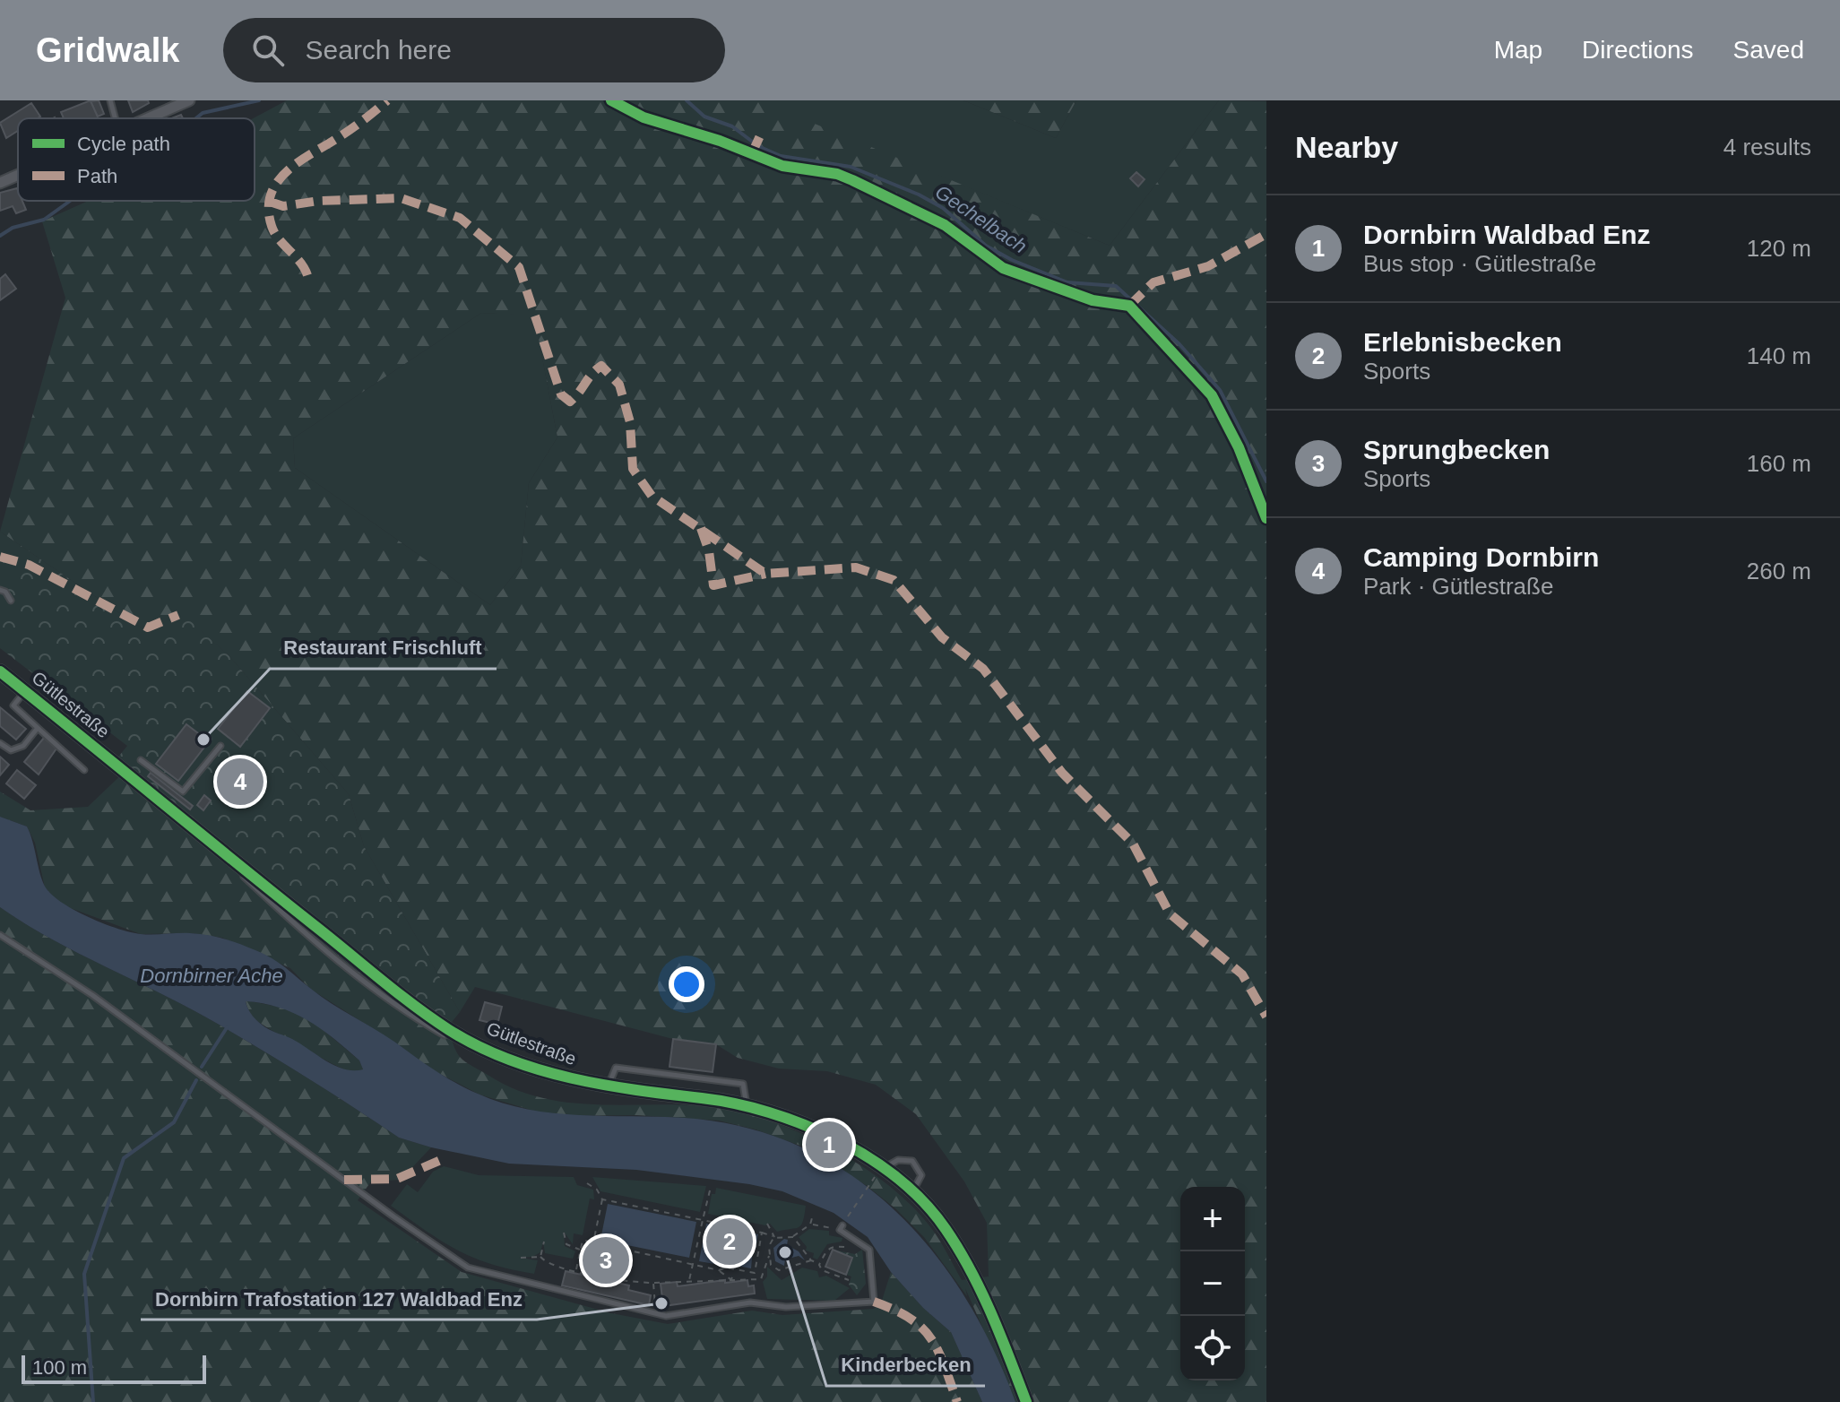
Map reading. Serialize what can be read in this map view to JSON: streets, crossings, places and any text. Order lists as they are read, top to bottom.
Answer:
{
  "streets": {
    "street": ["Gütlestraße"]
  },
  "water": ["Gechelbach", "Dornbirner Ache"],
  "places": ["Restaurant Frischluft", "Kinderbecken", "Dornbirn Trafostation 127 Waldbad Enz"],
  "legend": ["Cycle path", "Path"],
  "scale_bar": "100 m",
  "page": {
    "header": "Gridwalk",
    "search": "Search here",
    "nav": ["Map", "Directions", "Saved"],
    "heading": ["Nearby", "4 results"],
    "list": [
      {
        "mark": "1",
        "name": "Dornbirn Waldbad Enz",
        "note": "Bus stop · Gütlestraße",
        "value": "120 m"
      },
      {
        "mark": "2",
        "name": "Erlebnisbecken",
        "note": "Sports",
        "value": "140 m"
      },
      {
        "mark": "3",
        "name": "Sprungbecken",
        "note": "Sports",
        "value": "160 m"
      },
      {
        "mark": "4",
        "name": "Camping Dornbirn",
        "note": "Park · Gütlestraße",
        "value": "260 m"
      }
    ],
    "pins": [
      "4",
      "1",
      "2",
      "3"
    ],
    "map_buttons": ["+", "−"],
    "scale": "100 m"
  }
}
